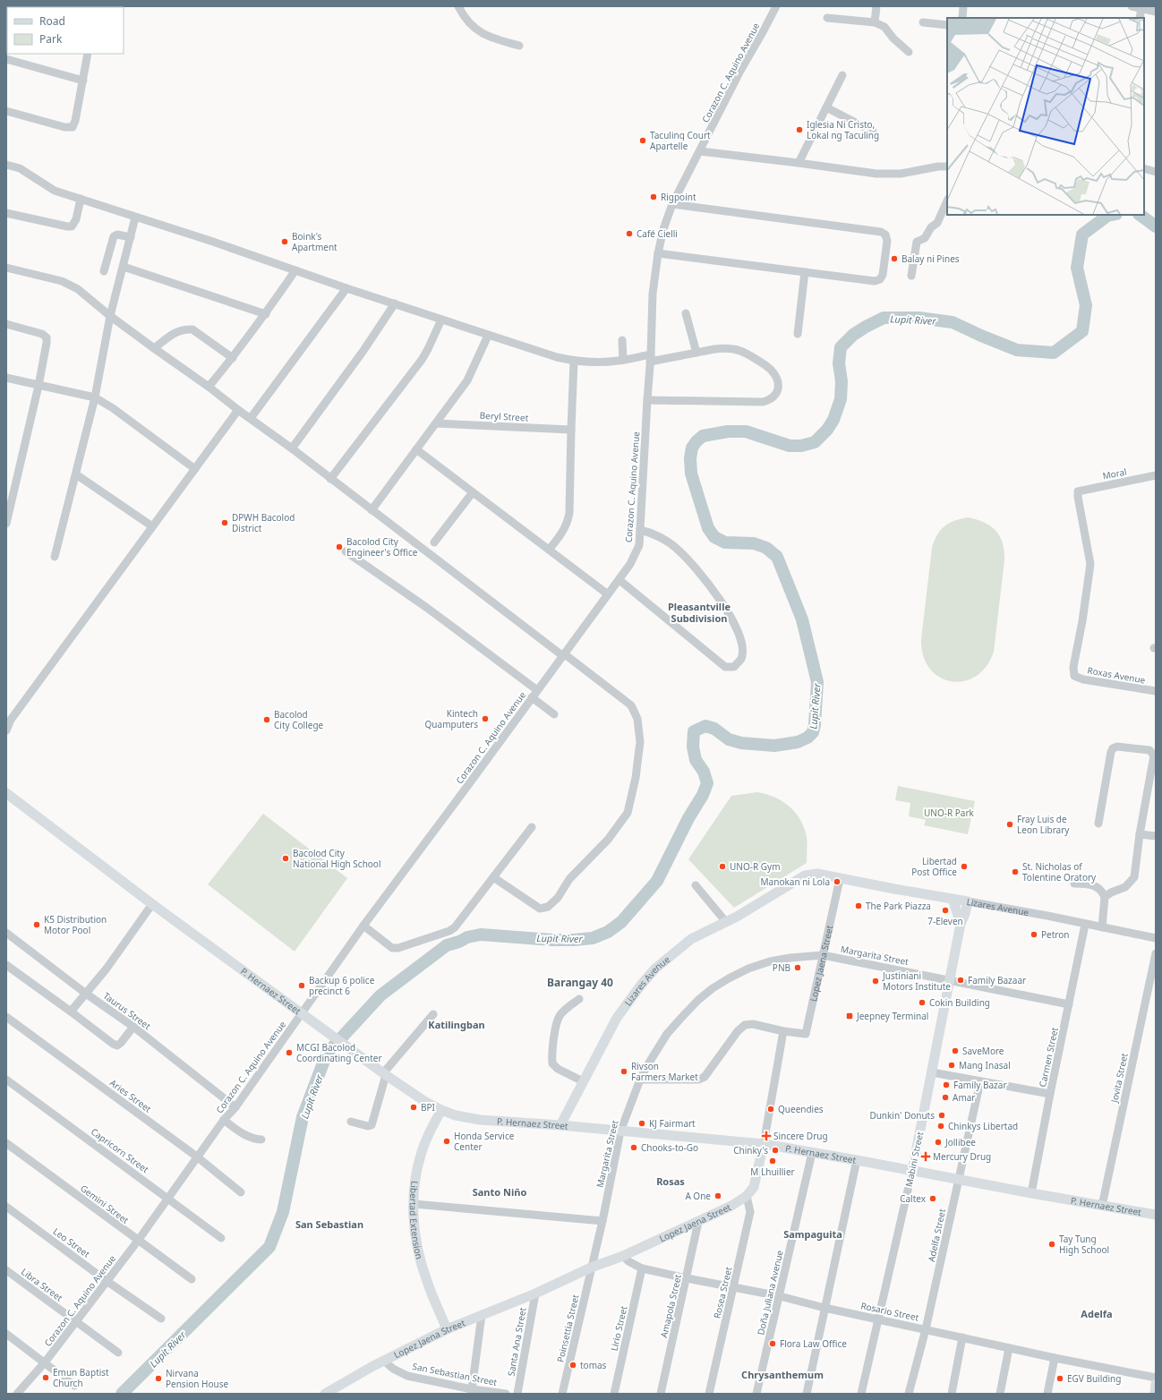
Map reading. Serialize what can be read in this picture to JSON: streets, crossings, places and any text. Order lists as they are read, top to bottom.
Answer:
{
  "streets": {
    "main road": [
      "Lizares Avenue",
      "Lopez Jaena Street",
      "P. Hernaez Street",
      "Mabini Street",
      "Libertad Extension"
    ],
    "street": [
      "Corazon C. Aquino Avenue",
      "Beryl Street",
      "Moral",
      "Roxas Avenue",
      "Margarita Street",
      "Taurus Street",
      "Carmen Street",
      "Jovita Street",
      "Aries Street",
      "Capricorn Street",
      "Gemini Street",
      "Adelfa Street",
      "Leo Street",
      "Libra Street",
      "Rosea Street",
      "Doña Juliana Avenue",
      "Amapola Street",
      "Rosario Street",
      "Poinsettia Street",
      "Lirio Street",
      "Santa Ana Street",
      "San Sebastian Street"
    ]
  },
  "crossings": [
    ["Corazon C. Aquino Avenue", "P. Hernaez Street"],
    ["Corazon C. Aquino Avenue", "Taurus Street"],
    ["Corazon C. Aquino Avenue", "Aries Street"],
    ["Corazon C. Aquino Avenue", "Capricorn Street"],
    ["Corazon C. Aquino Avenue", "Gemini Street"],
    ["Corazon C. Aquino Avenue", "Leo Street"],
    ["Corazon C. Aquino Avenue", "Libra Street"],
    ["Moral", "Roxas Avenue"],
    ["Lizares Avenue", "Lopez Jaena Street"],
    ["Lizares Avenue", "P. Hernaez Street"],
    ["Lizares Avenue", "Carmen Street"],
    ["Lizares Avenue", "Mabini Street"],
    ["Margarita Street", "Lopez Jaena Street"],
    ["Margarita Street", "P. Hernaez Street"],
    ["Margarita Street", "Carmen Street"],
    ["Margarita Street", "Mabini Street"],
    ["Margarita Street", "Poinsettia Street"],
    ["Lopez Jaena Street", "P. Hernaez Street"],
    ["Lopez Jaena Street", "Libertad Extension"],
    ["Lopez Jaena Street", "Rosea Street"],
    ["Lopez Jaena Street", "Amapola Street"],
    ["Lopez Jaena Street", "Rosario Street"],
    ["Lopez Jaena Street", "Poinsettia Street"],
    ["Lopez Jaena Street", "Santa Ana Street"],
    ["Lopez Jaena Street", "San Sebastian Street"],
    ["P. Hernaez Street", "Carmen Street"],
    ["P. Hernaez Street", "Jovita Street"],
    ["P. Hernaez Street", "Mabini Street"],
    ["P. Hernaez Street", "Libertad Extension"],
    ["P. Hernaez Street", "Adelfa Street"],
    ["P. Hernaez Street", "Doña Juliana Avenue"],
    ["Mabini Street", "Rosario Street"],
    ["Adelfa Street", "Rosario Street"],
    ["Rosea Street", "Rosario Street"],
    ["Doña Juliana Avenue", "Rosario Street"],
    ["Amapola Street", "Rosario Street"],
    ["Rosario Street", "Lirio Street"]
  ],
  "districts": [
    "Pleasantville Subdivision",
    "Barangay 40",
    "Katilingban",
    "Rosas",
    "Santo Niño",
    "San Sebastian",
    "Sampaguita",
    "Adelfa",
    "Chrysanthemum"
  ],
  "water": ["Lupit River"],
  "parks": ["UNO-R Park"],
  "places": {
    "other": [
      "Iglesia Ni Cristo, Lokal ng Taculing",
      "Taculing Court Apartelle",
      "Rigpoint",
      "Café Cielli",
      "Boink's Apartment",
      "Balay ni Pines",
      "DPWH Bacolod District",
      "Bacolod City Engineer's Office",
      "Kintech Quamputers",
      "Bacolod City College",
      "Fray Luis de Leon Library",
      "Bacolod City National High School",
      "UNO-R Gym",
      "Libertad Post Office",
      "St. Nicholas of Tolentine Oratory",
      "Manokan ni Lola",
      "The Park Piazza",
      "7-Eleven",
      "K5 Distribution Motor Pool",
      "Petron",
      "PNB",
      "Family Bazaar",
      "Justiniani Motors Institute",
      "Backup 6 police precinct 6",
      "Cokin Building",
      "SaveMore",
      "MCGI Bacolod Coordinating Center",
      "Mang Inasal",
      "Rivson Farmers Market",
      "Family Bazar",
      "Amar",
      "BPI",
      "Queendies",
      "Dunkin' Donuts",
      "KJ Fairmart",
      "Chinkys Libertad",
      "Honda Service Center",
      "Jollibee",
      "Chooks-to-Go",
      "Chinky's",
      "M Lhuillier",
      "A One",
      "Caltex",
      "Tay Tung High School",
      "Flora Law Office",
      "tomas",
      "Emun Baptist Church",
      "Nirvana Pension House",
      "EGV Building"
    ],
    "transit": ["Jeepney Terminal"],
    "health": ["Sincere Drug", "Mercury Drug"]
  },
  "legend": ["Road", "Park"]
}
